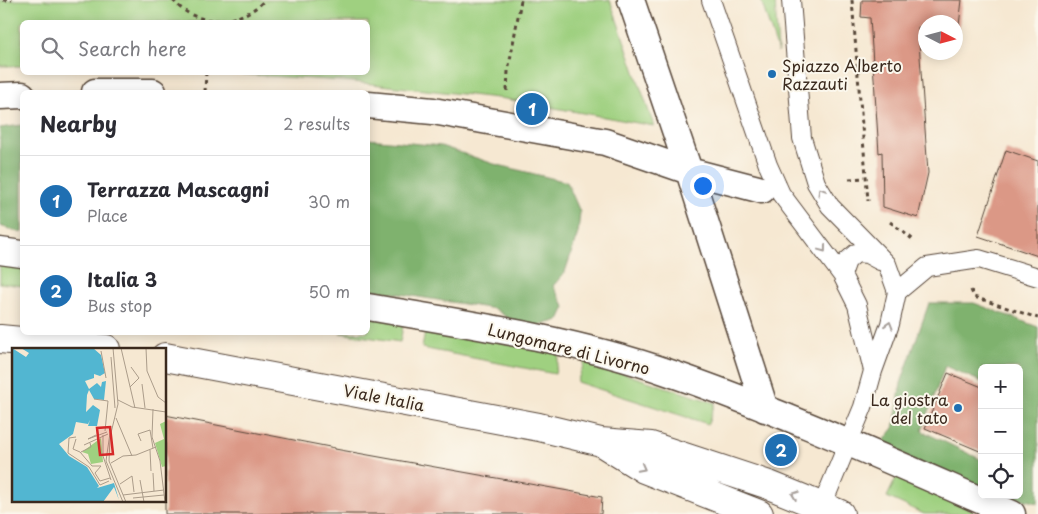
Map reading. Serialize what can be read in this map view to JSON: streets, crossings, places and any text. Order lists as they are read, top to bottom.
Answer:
{
  "streets": {
    "main road": ["Viale Italia"],
    "street": ["Lungomare di Livorno"]
  },
  "places": ["Spiazzo Alberto Razzauti", "La giostra del tato"],
  "north": "right",
  "page": {
    "search": "Search here",
    "heading": ["Nearby", "2 results"],
    "pins": ["1", "2"],
    "list": [
      {
        "mark": "1",
        "name": "Terrazza Mascagni",
        "note": "Place",
        "value": "30 m"
      },
      {
        "mark": "2",
        "name": "Italia 3",
        "note": "Bus stop",
        "value": "50 m"
      }
    ],
    "map_buttons": ["+", "−"]
  }
}
